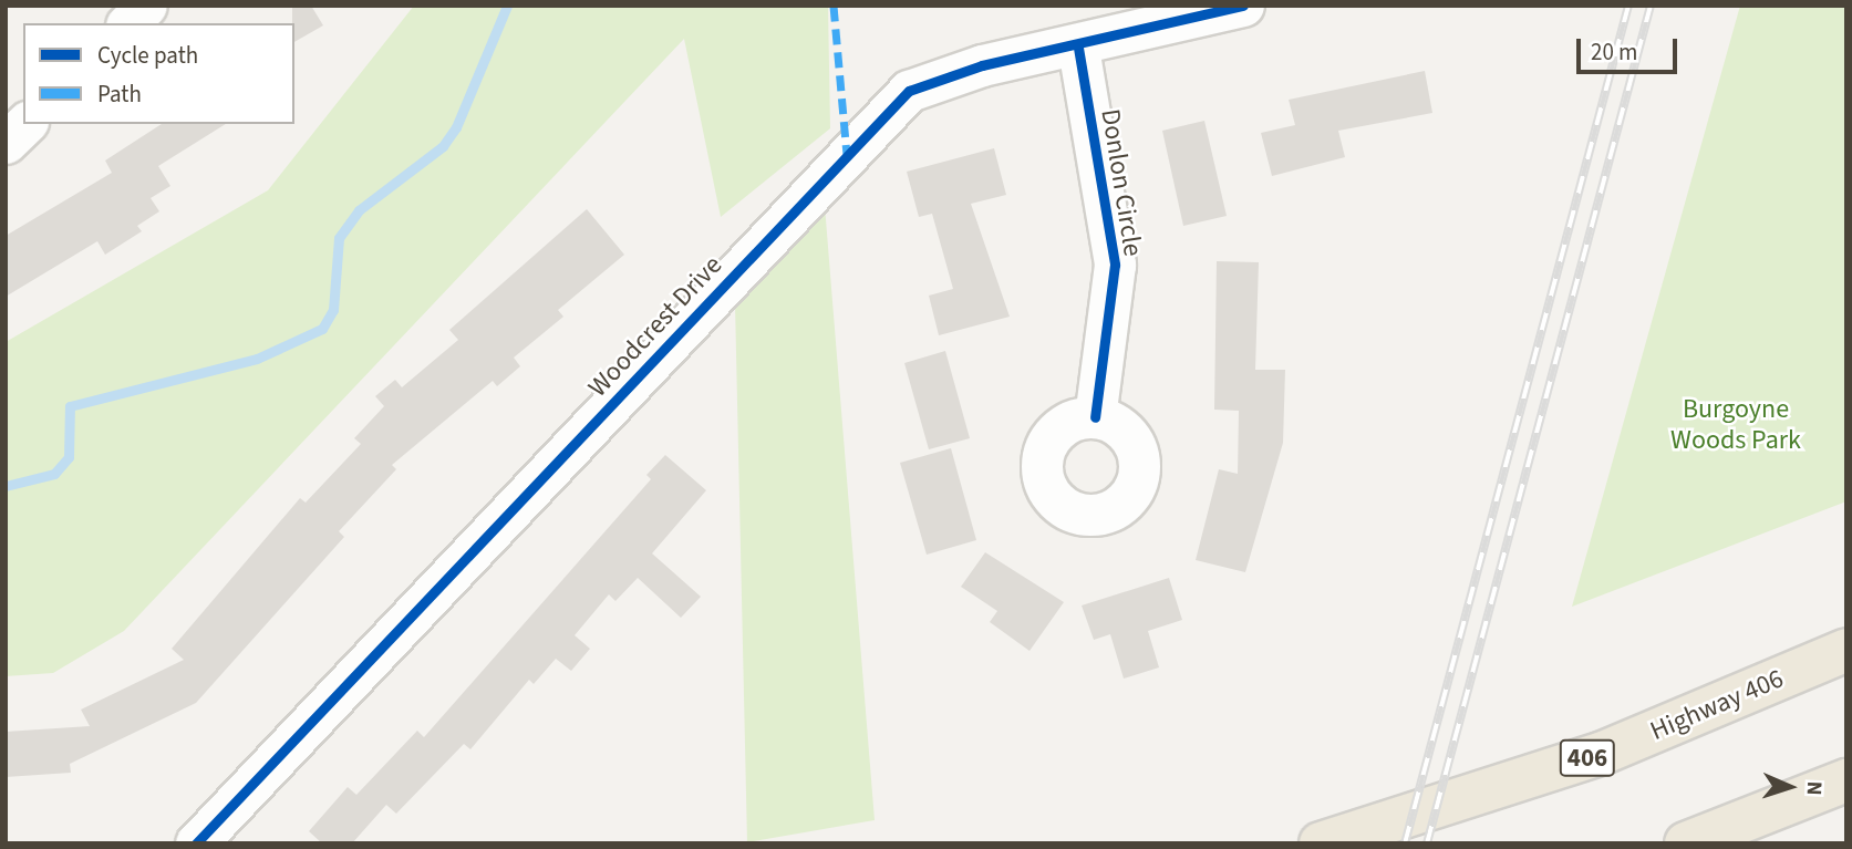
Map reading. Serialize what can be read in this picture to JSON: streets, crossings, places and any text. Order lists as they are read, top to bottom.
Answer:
{
  "streets": {
    "highway": ["Highway 406", "406"],
    "street": ["Donlon Circle", "Woodcrest Drive"]
  },
  "crossings": [
    ["Donlon Circle", "Woodcrest Drive"]
  ],
  "parks": ["Burgoyne Woods Park"],
  "legend": ["Cycle path", "Path"],
  "scale_bar": "20 m",
  "north": "right"
}
